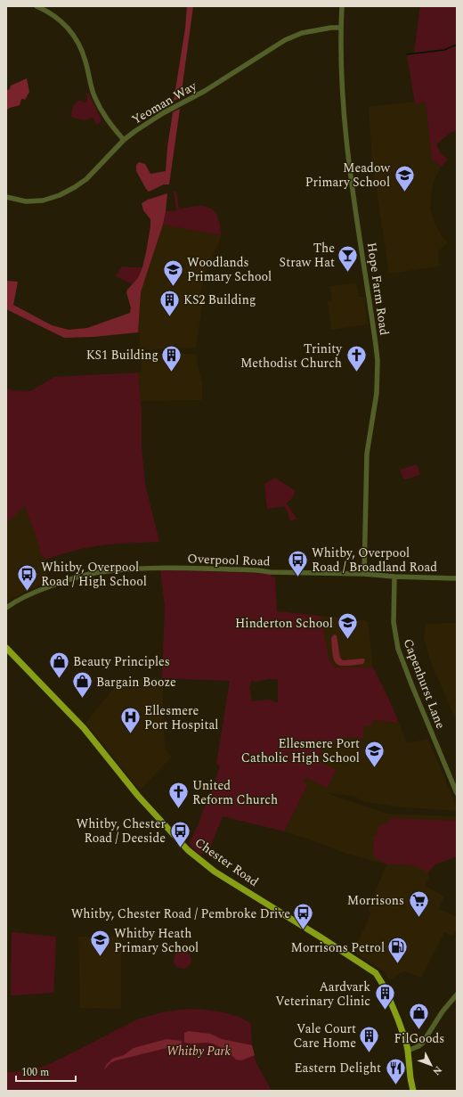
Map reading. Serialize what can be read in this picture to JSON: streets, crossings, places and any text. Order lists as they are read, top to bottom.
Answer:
{
  "streets": {
    "main road": ["Chester Road"],
    "street": [
      "Yeoman Way",
      "Hope Farm Road",
      "Overpool Road",
      "Capenhurst Lane"
    ]
  },
  "crossings": [
    ["Yeoman Way", "Hope Farm Road"],
    ["Hope Farm Road", "Overpool Road"],
    ["Overpool Road", "Capenhurst Lane"]
  ],
  "parks": ["Whitby Park"],
  "places": {
    "school or university": [
      "Meadow Primary School",
      "Woodlands Primary School",
      "Hinderton School",
      "Ellesmere Port Catholic High School",
      "Whitby Heath Primary School"
    ],
    "bar": ["The Straw Hat"],
    "building": [
      "KS2 Building",
      "KS1 Building",
      "Aardvark Veterinary Clinic",
      "Vale Court Care Home"
    ],
    "church": ["Trinity Methodist Church", "United Reform Church"],
    "bus stop": [
      "Whitby, Overpool Road / Broadland Road",
      "Whitby, Overpool Road / High School",
      "Whitby, Chester Road / Deeside",
      "Whitby, Chester Road / Pembroke Drive"
    ],
    "shop": ["Beauty Principles", "Bargain Booze", "FilGoods"],
    "hospital": ["Ellesmere Port Hospital"],
    "supermarket": ["Morrisons"],
    "fuel station": ["Morrisons Petrol"],
    "restaurant": ["Eastern Delight"]
  },
  "scale_bar": "100 m",
  "north": "bottom right"
}
